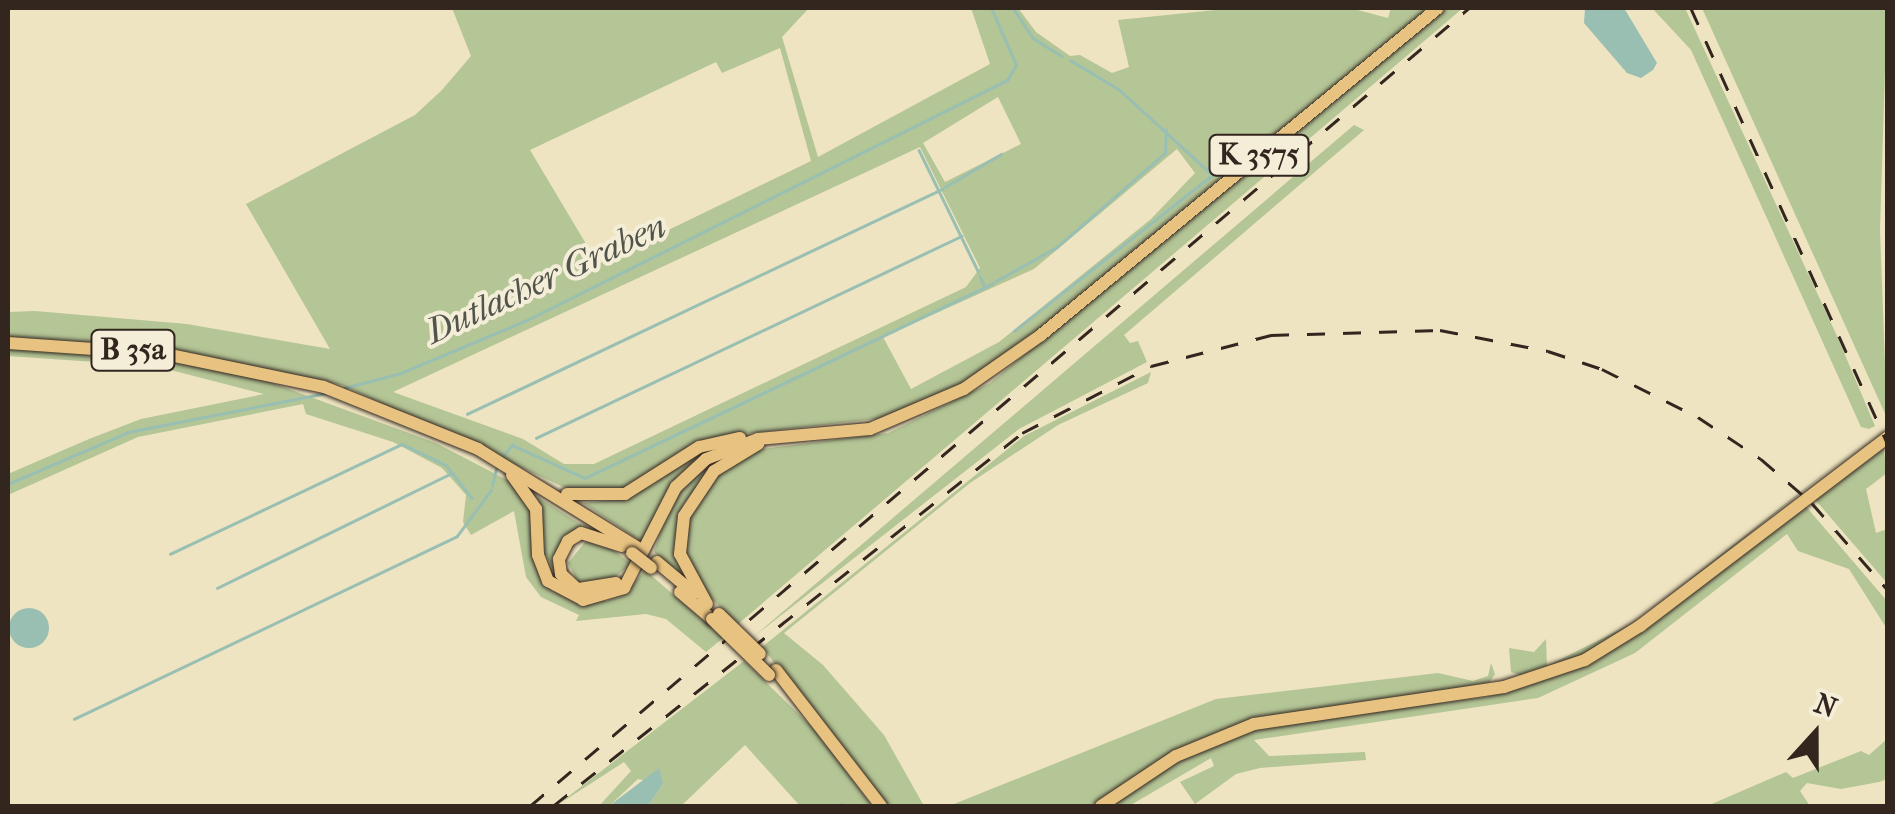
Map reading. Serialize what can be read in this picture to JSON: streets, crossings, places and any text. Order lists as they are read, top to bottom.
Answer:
{
  "streets": {
    "main road": ["K 3575", "B 35a"]
  },
  "crossings": [
    ["K 3575", "B 35a"]
  ],
  "water": ["Dutlacher Graben"],
  "north": "top"
}
